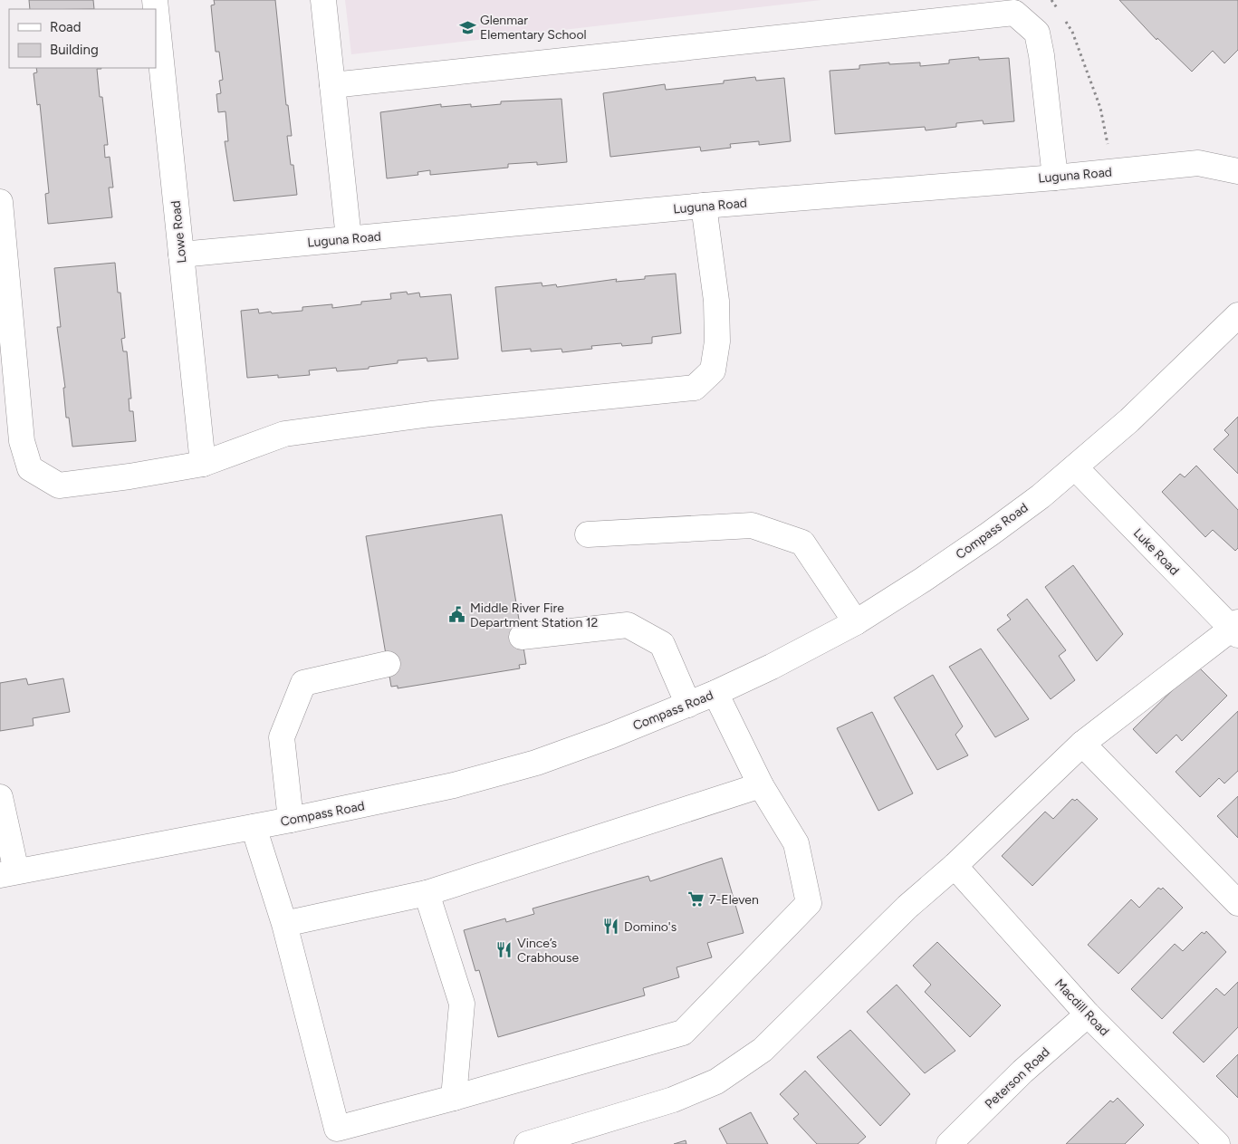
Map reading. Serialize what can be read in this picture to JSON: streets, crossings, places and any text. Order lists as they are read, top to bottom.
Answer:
{
  "streets": {
    "street": [
      "Luguna Road",
      "Lowe Road",
      "Compass Road",
      "Luke Road",
      "Macdill Road",
      "Peterson Road"
    ]
  },
  "crossings": [
    ["Luguna Road", "Lowe Road"],
    ["Compass Road", "Luke Road"],
    ["Macdill Road", "Peterson Road"]
  ],
  "places": {
    "school or university": ["Glenmar Elementary School"],
    "public building": ["Middle River Fire Department Station 12"],
    "supermarket": ["7-Eleven"],
    "restaurant": ["Domino's", "Vince’s Crabhouse"]
  },
  "legend": ["Road", "Building"]
}
